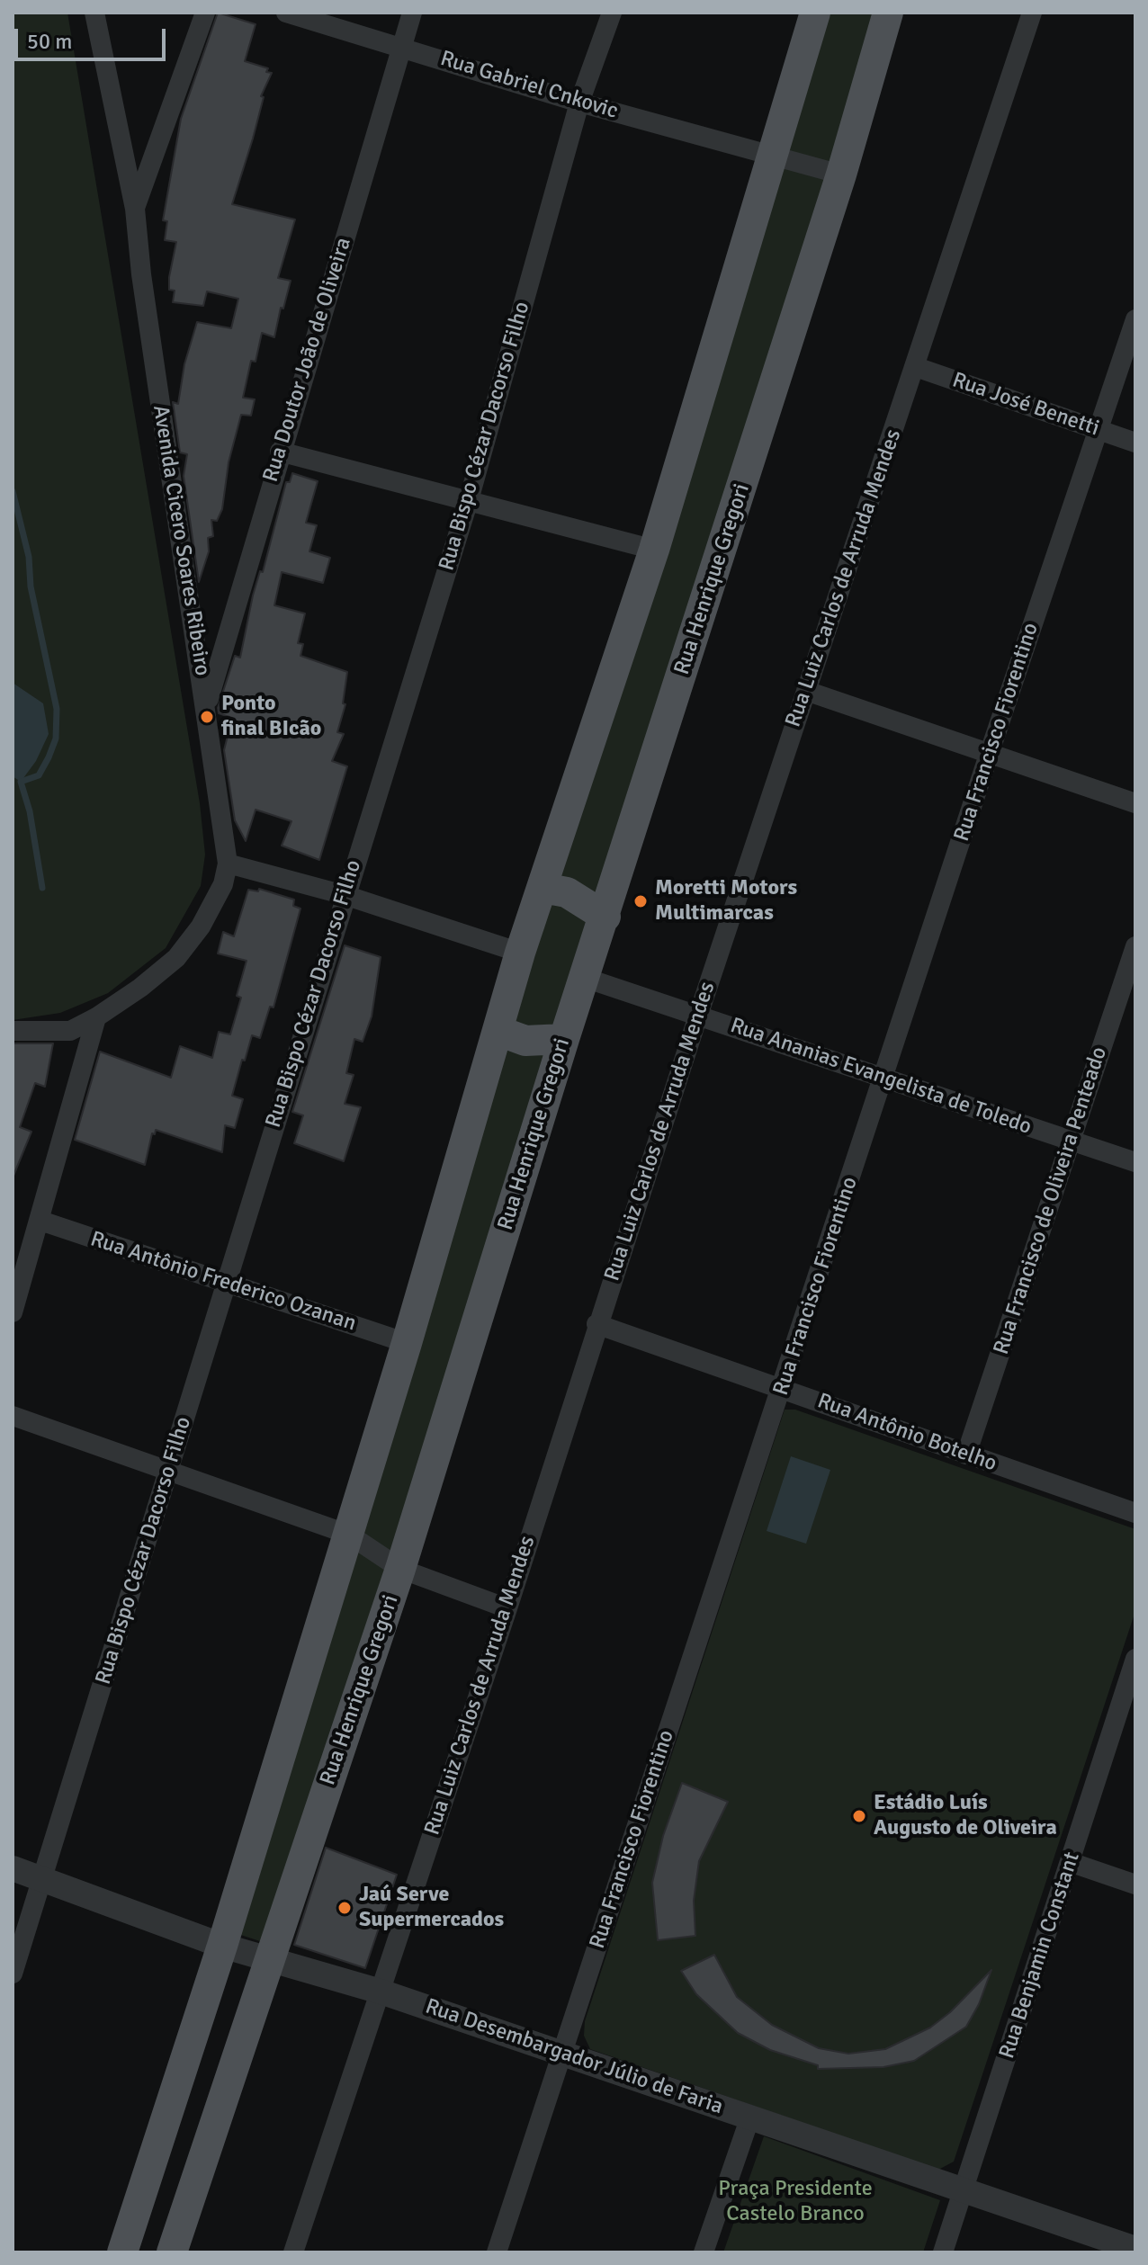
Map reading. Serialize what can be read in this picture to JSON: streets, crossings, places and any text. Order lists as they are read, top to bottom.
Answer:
{
  "streets": {
    "main road": ["Rua Henrique Gregori"],
    "street": [
      "Rua Gabriel Cnkovic",
      "Rua Doutor João de Oliveira",
      "Rua José Benetti",
      "Rua Bispo Cézar Dacorso Filho",
      "Avenida Cicero Soares Ribeiro",
      "Rua Luiz Carlos de Arruda Mendes",
      "Rua Francisco Fiorentino",
      "Rua Ananias Evangelista de Toledo",
      "Rua Francisco de Oliveira Penteado",
      "Rua Antônio Frederico Ozanan",
      "Rua Antônio Botelho",
      "Rua Benjamin Constant",
      "Rua Desembargador Júlio de Faria"
    ]
  },
  "crossings": [
    ["Rua Gabriel Cnkovic", "Rua Doutor João de Oliveira"],
    ["Rua Gabriel Cnkovic", "Rua Bispo Cézar Dacorso Filho"],
    ["Rua Gabriel Cnkovic", "Rua Henrique Gregori"],
    ["Rua Doutor João de Oliveira", "Avenida Cicero Soares Ribeiro"],
    ["Rua José Benetti", "Rua Luiz Carlos de Arruda Mendes"],
    ["Rua José Benetti", "Rua Francisco Fiorentino"],
    ["Rua Bispo Cézar Dacorso Filho", "Rua Antônio Frederico Ozanan"],
    ["Rua Bispo Cézar Dacorso Filho", "Rua Desembargador Júlio de Faria"],
    ["Rua Luiz Carlos de Arruda Mendes", "Rua Ananias Evangelista de Toledo"],
    ["Rua Luiz Carlos de Arruda Mendes", "Rua Antônio Botelho"],
    ["Rua Luiz Carlos de Arruda Mendes", "Rua Desembargador Júlio de Faria"],
    ["Rua Henrique Gregori", "Rua Ananias Evangelista de Toledo"],
    ["Rua Henrique Gregori", "Rua Desembargador Júlio de Faria"],
    ["Rua Francisco Fiorentino", "Rua Ananias Evangelista de Toledo"],
    ["Rua Francisco Fiorentino", "Rua Antônio Botelho"],
    ["Rua Francisco Fiorentino", "Rua Desembargador Júlio de Faria"],
    ["Rua Ananias Evangelista de Toledo", "Rua Francisco de Oliveira Penteado"],
    ["Rua Francisco de Oliveira Penteado", "Rua Antônio Botelho"],
    ["Rua Benjamin Constant", "Rua Desembargador Júlio de Faria"]
  ],
  "parks": ["Praça Presidente Castelo Branco"],
  "places": [
    "Ponto final BIcão",
    "Moretti Motors Multimarcas",
    "Estádio Luís Augusto de Oliveira",
    "Jaú Serve Supermercados"
  ],
  "scale_bar": "50 m"
}
